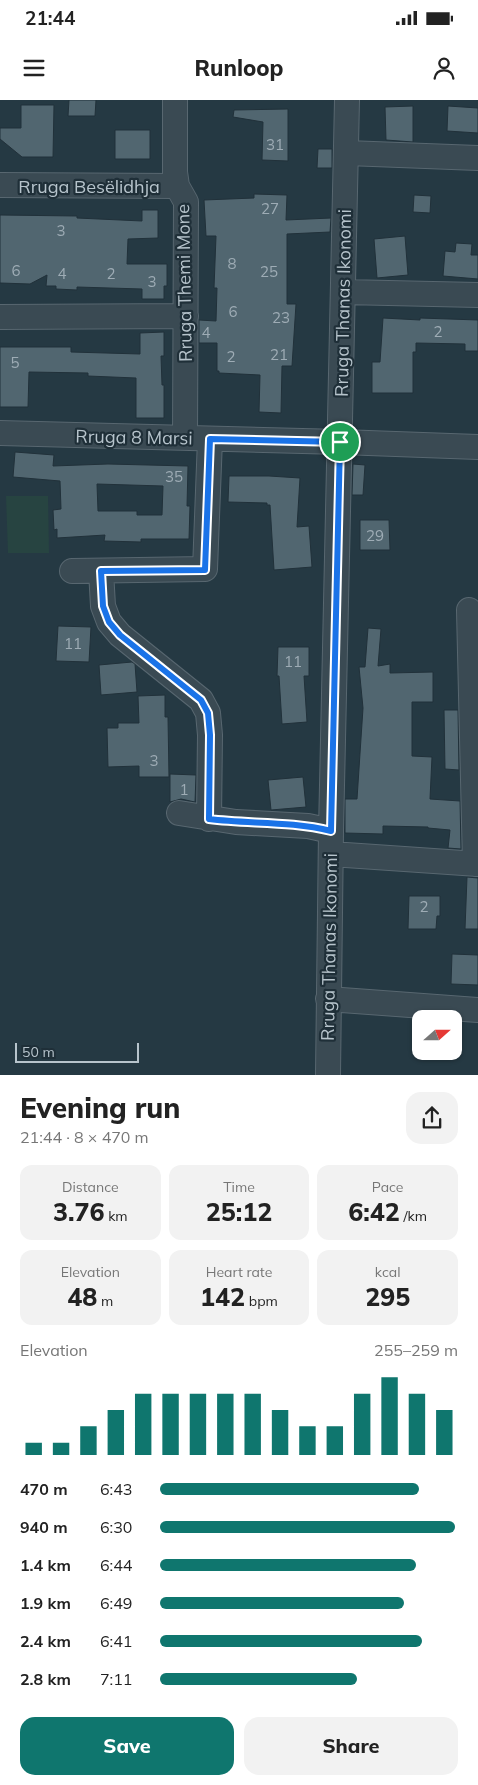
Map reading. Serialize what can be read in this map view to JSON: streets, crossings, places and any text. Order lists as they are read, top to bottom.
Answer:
{
  "streets": {
    "street": [
      "Rruga Besëlidhja",
      "Rruga Themi Mone",
      "Rruga Thanas Ikonomi",
      "Rruga 8 Marsi"
    ]
  },
  "crossings": [
    ["Rruga Besëlidhja", "Rruga Themi Mone"],
    ["Rruga Themi Mone", "Rruga 8 Marsi"],
    ["Rruga Thanas Ikonomi", "Rruga 8 Marsi"]
  ],
  "house_numbers": [
    "31",
    "27",
    "3",
    "8",
    "6",
    "25",
    "4",
    "2",
    "3",
    "6",
    "23",
    "2",
    "4",
    "21",
    "2",
    "5",
    "35",
    "29",
    "11",
    "11",
    "3",
    "1",
    "2"
  ],
  "scale_bar": "50 m",
  "north": "right",
  "page": {
    "status": "21:44",
    "header": "Runloop",
    "scale": "50 m",
    "heading": ["Evening run", "21:44 · 8 × 470 m"],
    "stats": [
      ["Distance", "3.76 km"],
      ["Time", "25:12"],
      ["Pace", "6:42 /km"],
      ["Elevation", "48 m"],
      ["Heart rate", "142 bpm"],
      ["kcal", "295"]
    ],
    "chart": ["Elevation", "255–259 m"],
    "list": [
      {
        "name": "470 m",
        "note": "6:43"
      },
      {
        "name": "940 m",
        "note": "6:30"
      },
      {
        "name": "1.4 km",
        "note": "6:44"
      },
      {
        "name": "1.9 km",
        "note": "6:49"
      },
      {
        "name": "2.4 km",
        "note": "6:41"
      },
      {
        "name": "2.8 km",
        "note": "7:11"
      }
    ],
    "buttons": ["Save", "Share"]
  }
}
